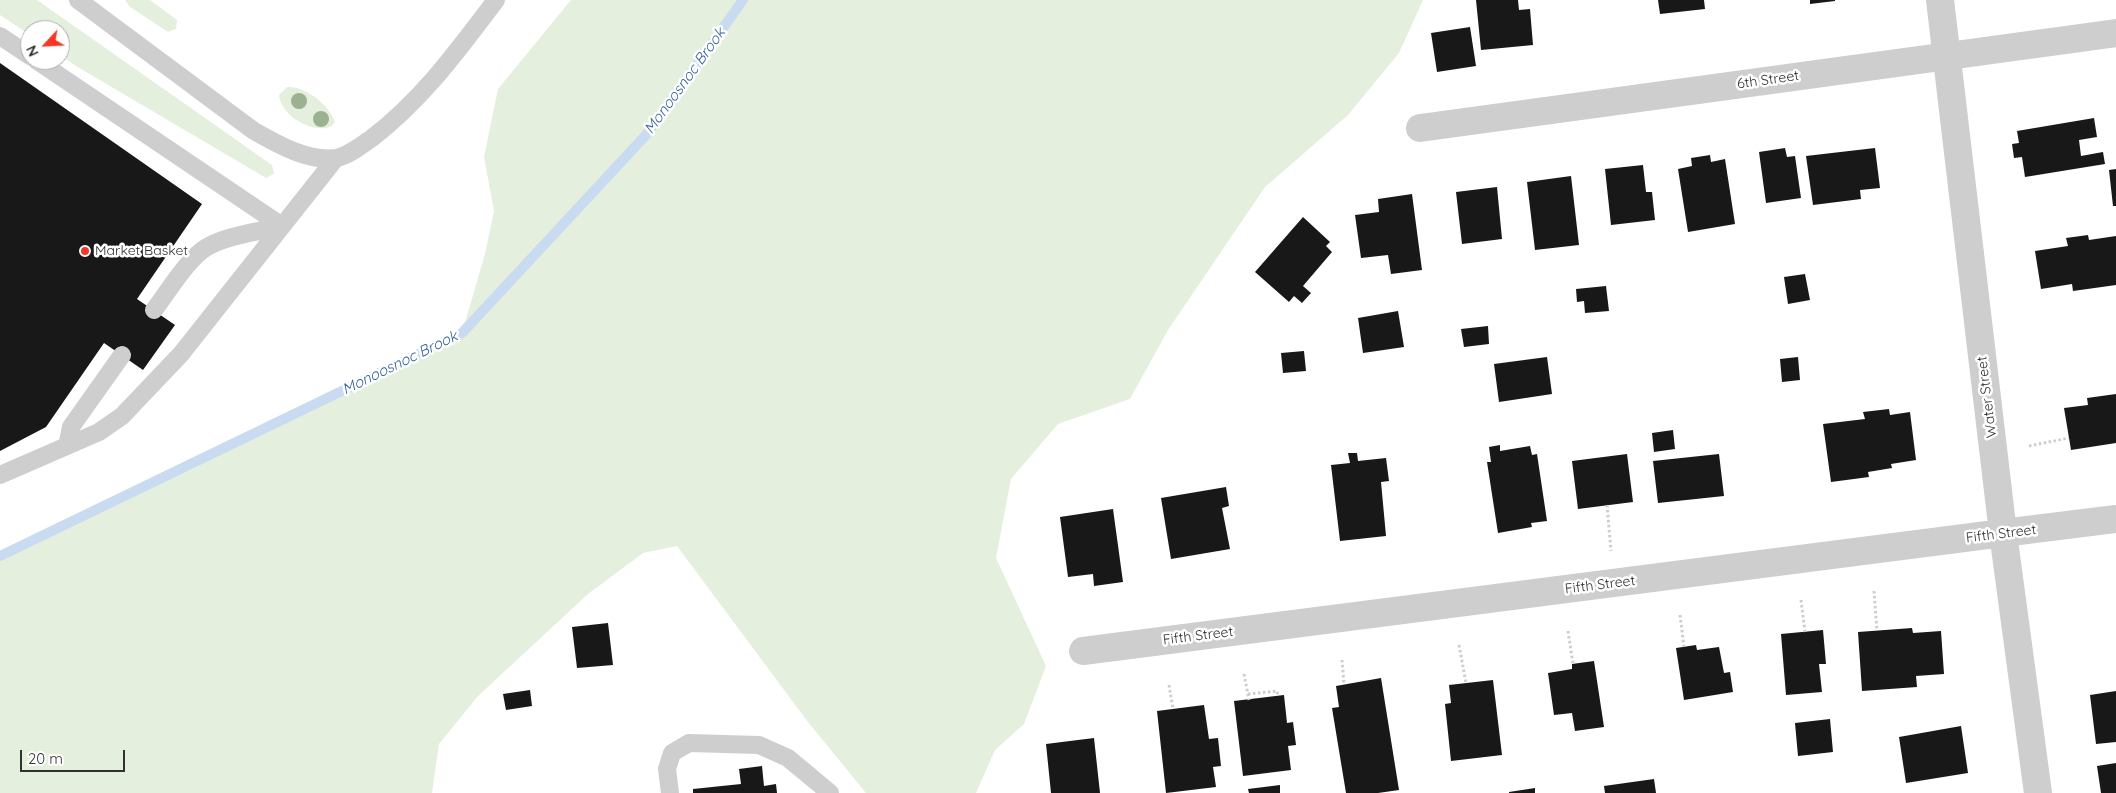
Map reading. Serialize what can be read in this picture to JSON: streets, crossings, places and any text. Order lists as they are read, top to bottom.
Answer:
{
  "streets": {
    "street": ["6th Street", "Water Street", "Fifth Street"]
  },
  "crossings": [
    ["6th Street", "Water Street"],
    ["Water Street", "Fifth Street"]
  ],
  "water": ["Monoosnoc Brook"],
  "places": ["Market Basket"],
  "scale_bar": "20 m",
  "north": "bottom left"
}
